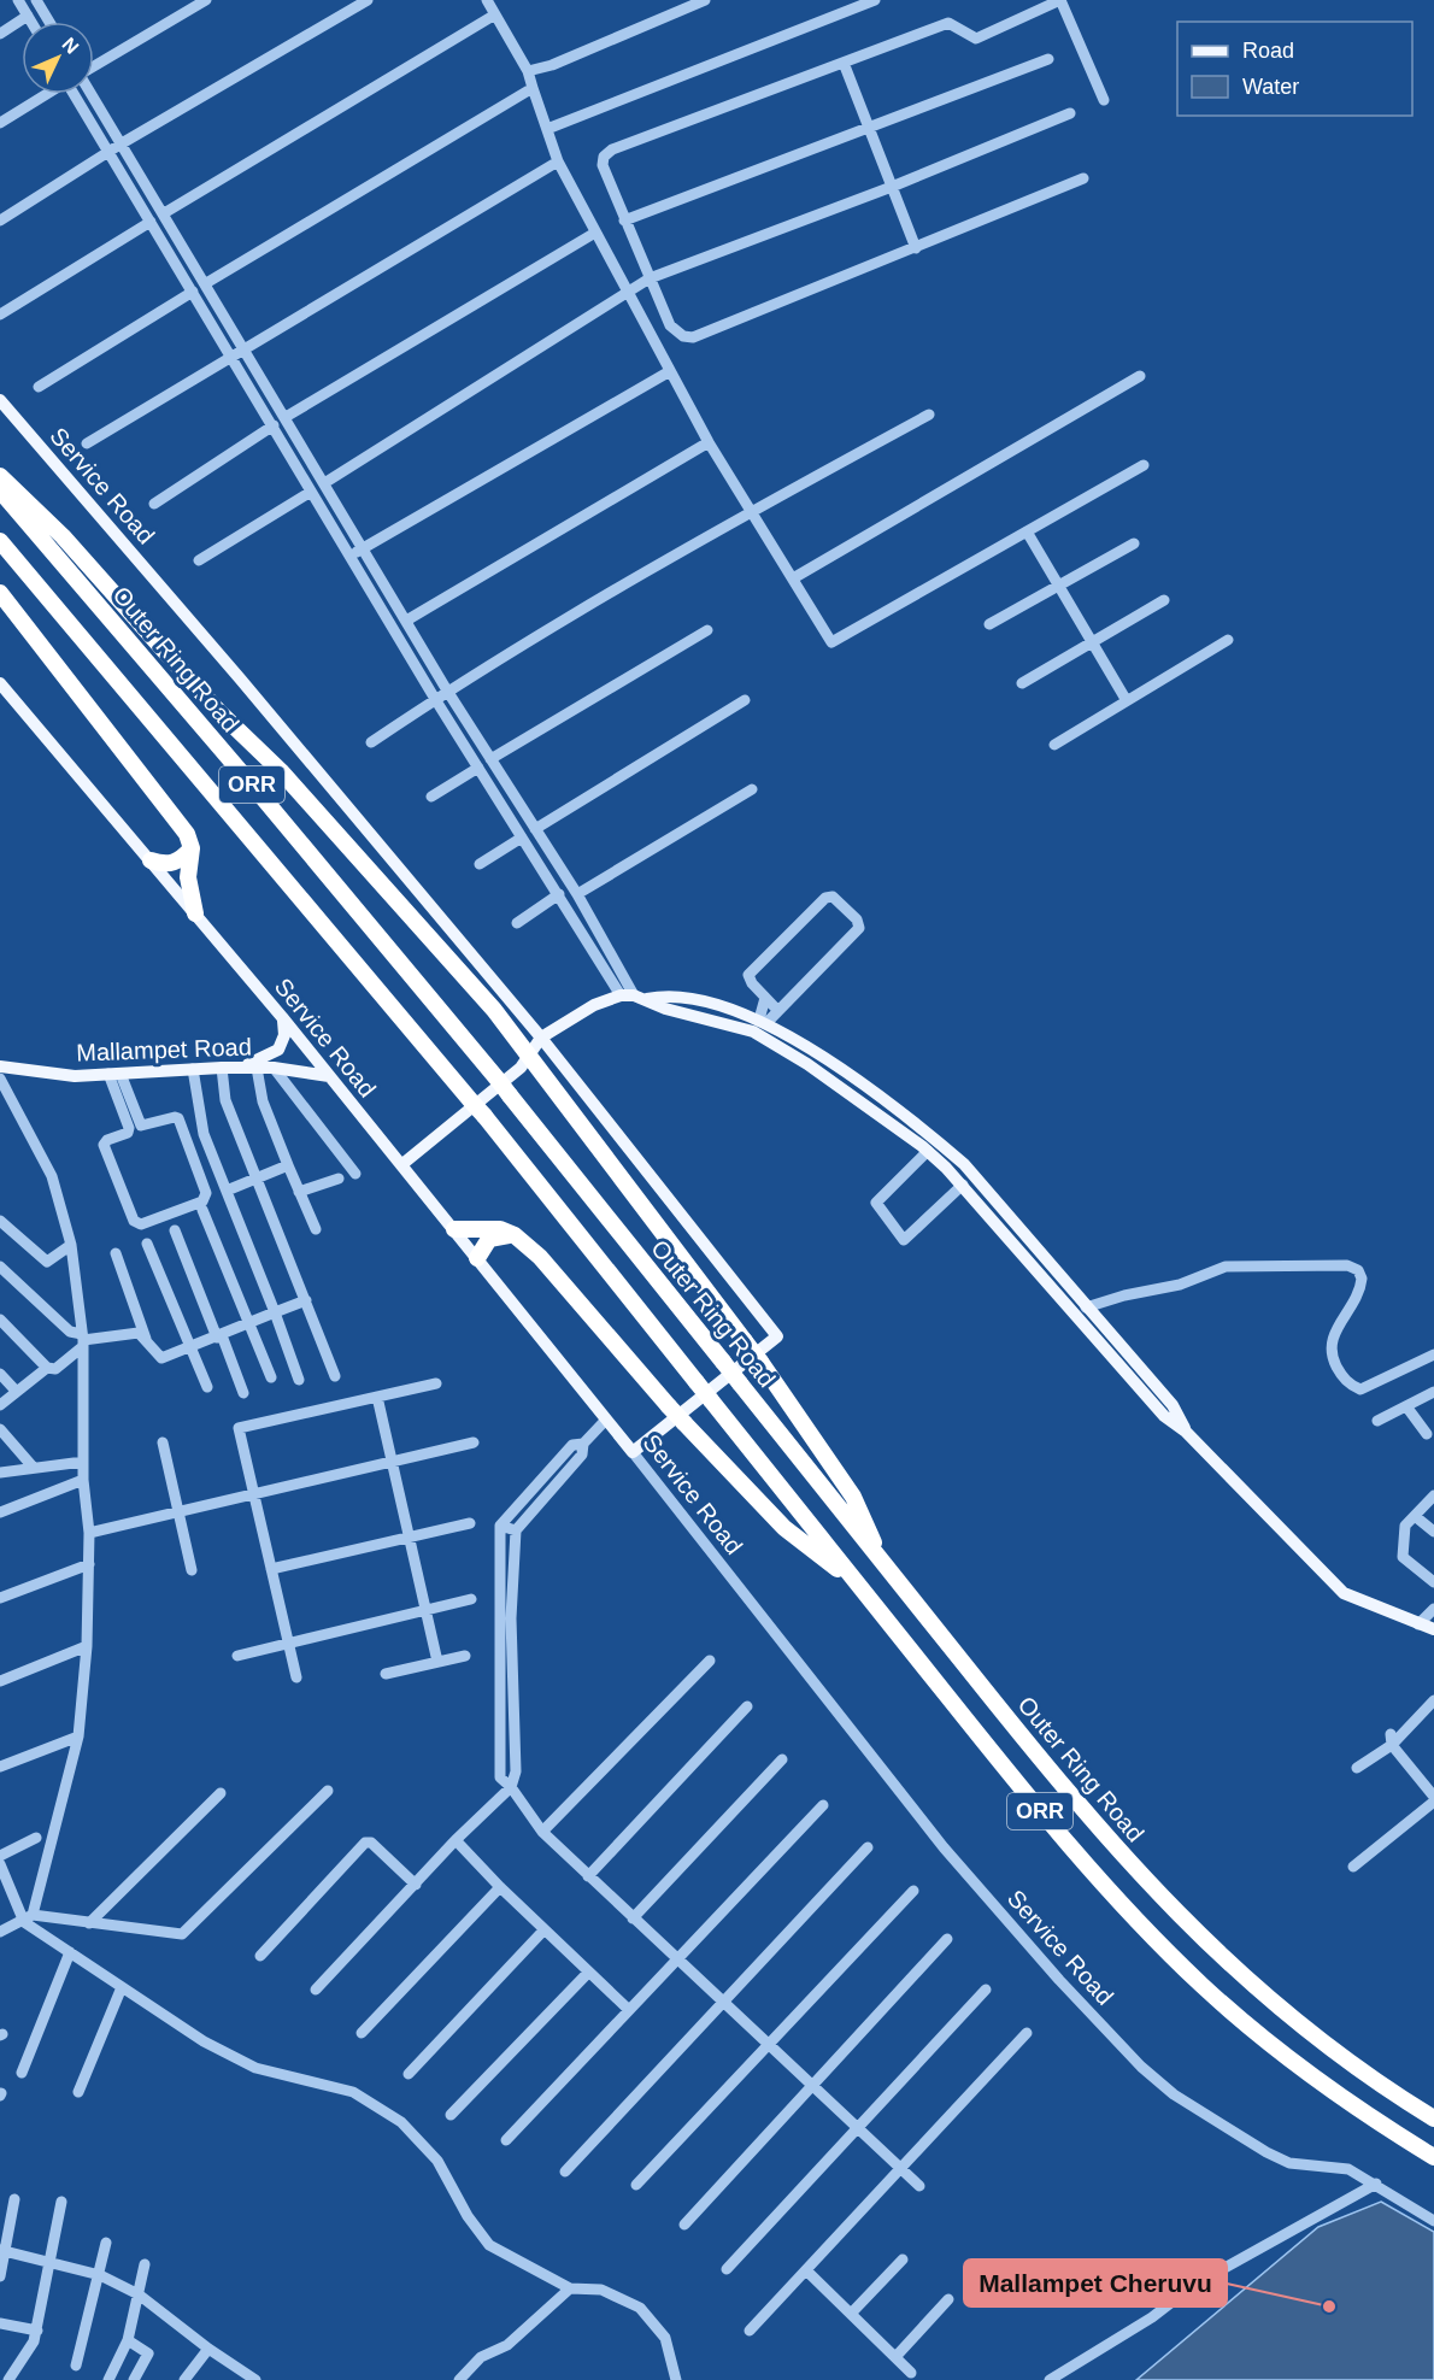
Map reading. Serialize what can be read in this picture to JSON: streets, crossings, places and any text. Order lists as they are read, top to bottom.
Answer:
{
  "streets": {
    "highway": ["Outer Ring Road", "ORR"],
    "main road": ["Service Road", "Mallampet Road"]
  },
  "crossings": [
    ["Service Road", "Mallampet Road"]
  ],
  "places": ["Mallampet Cheruvu"],
  "legend": ["Road", "Water"],
  "north": "top right"
}
